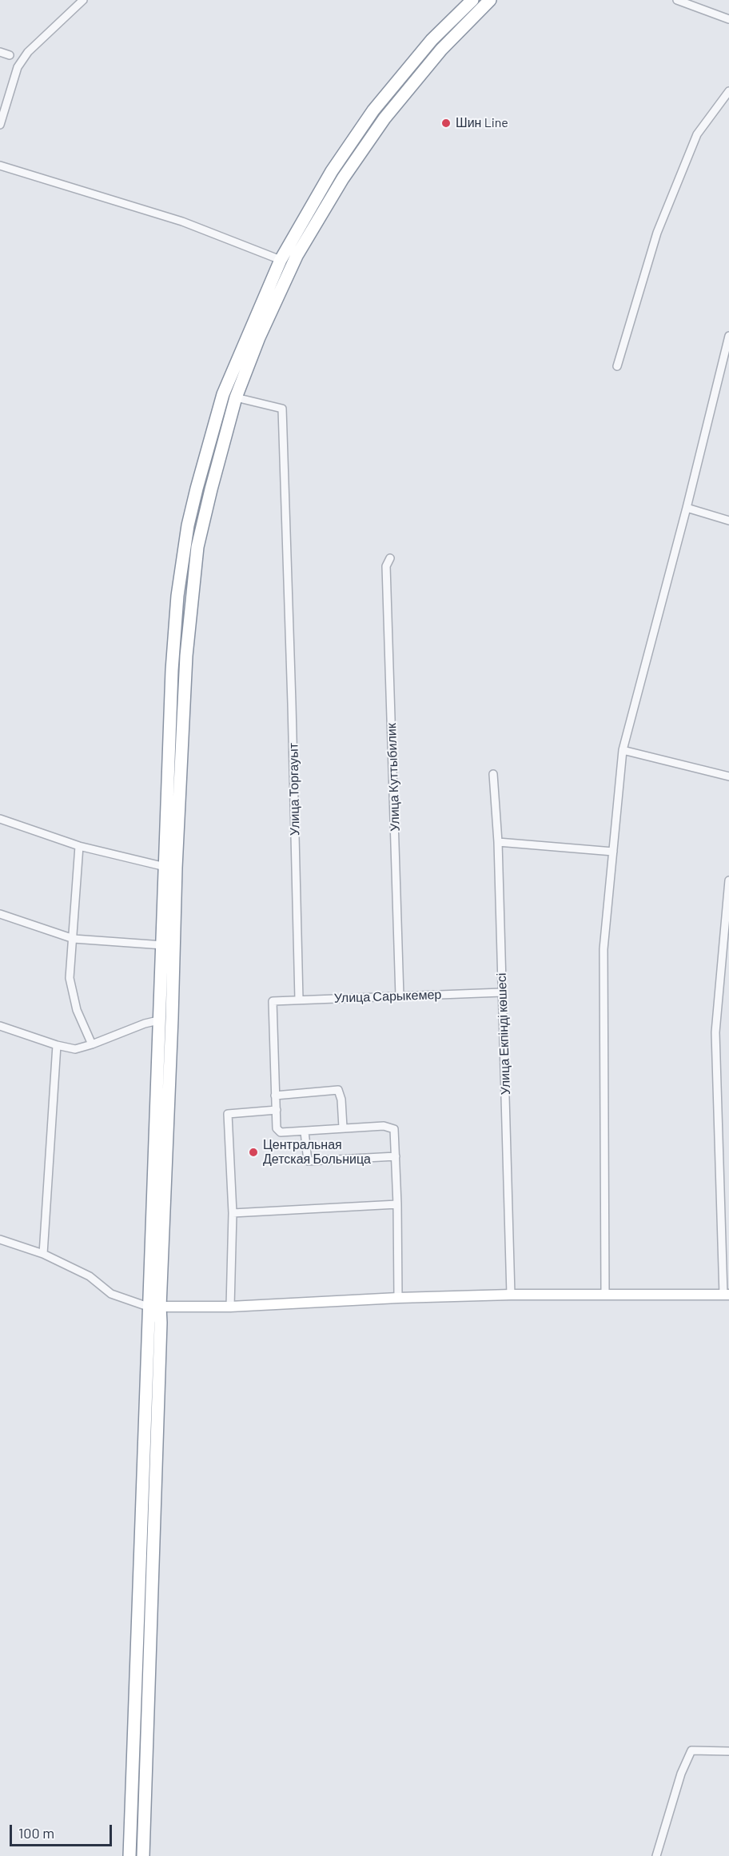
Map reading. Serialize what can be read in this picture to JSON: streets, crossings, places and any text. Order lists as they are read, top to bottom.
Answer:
{
  "streets": {
    "street": [
      "Улица Куттыбилик",
      "Улица Торгауыт",
      "Улица Сарыкемер",
      "Улица Екпінді көшесі"
    ]
  },
  "crossings": [
    ["Улица Куттыбилик", "Улица Сарыкемер"],
    ["Улица Торгауыт", "Улица Сарыкемер"],
    ["Улица Сарыкемер", "Улица Екпінді көшесі"]
  ],
  "places": ["Шин Line", "Центральная Детская Больница"],
  "scale_bar": "100 m"
}
